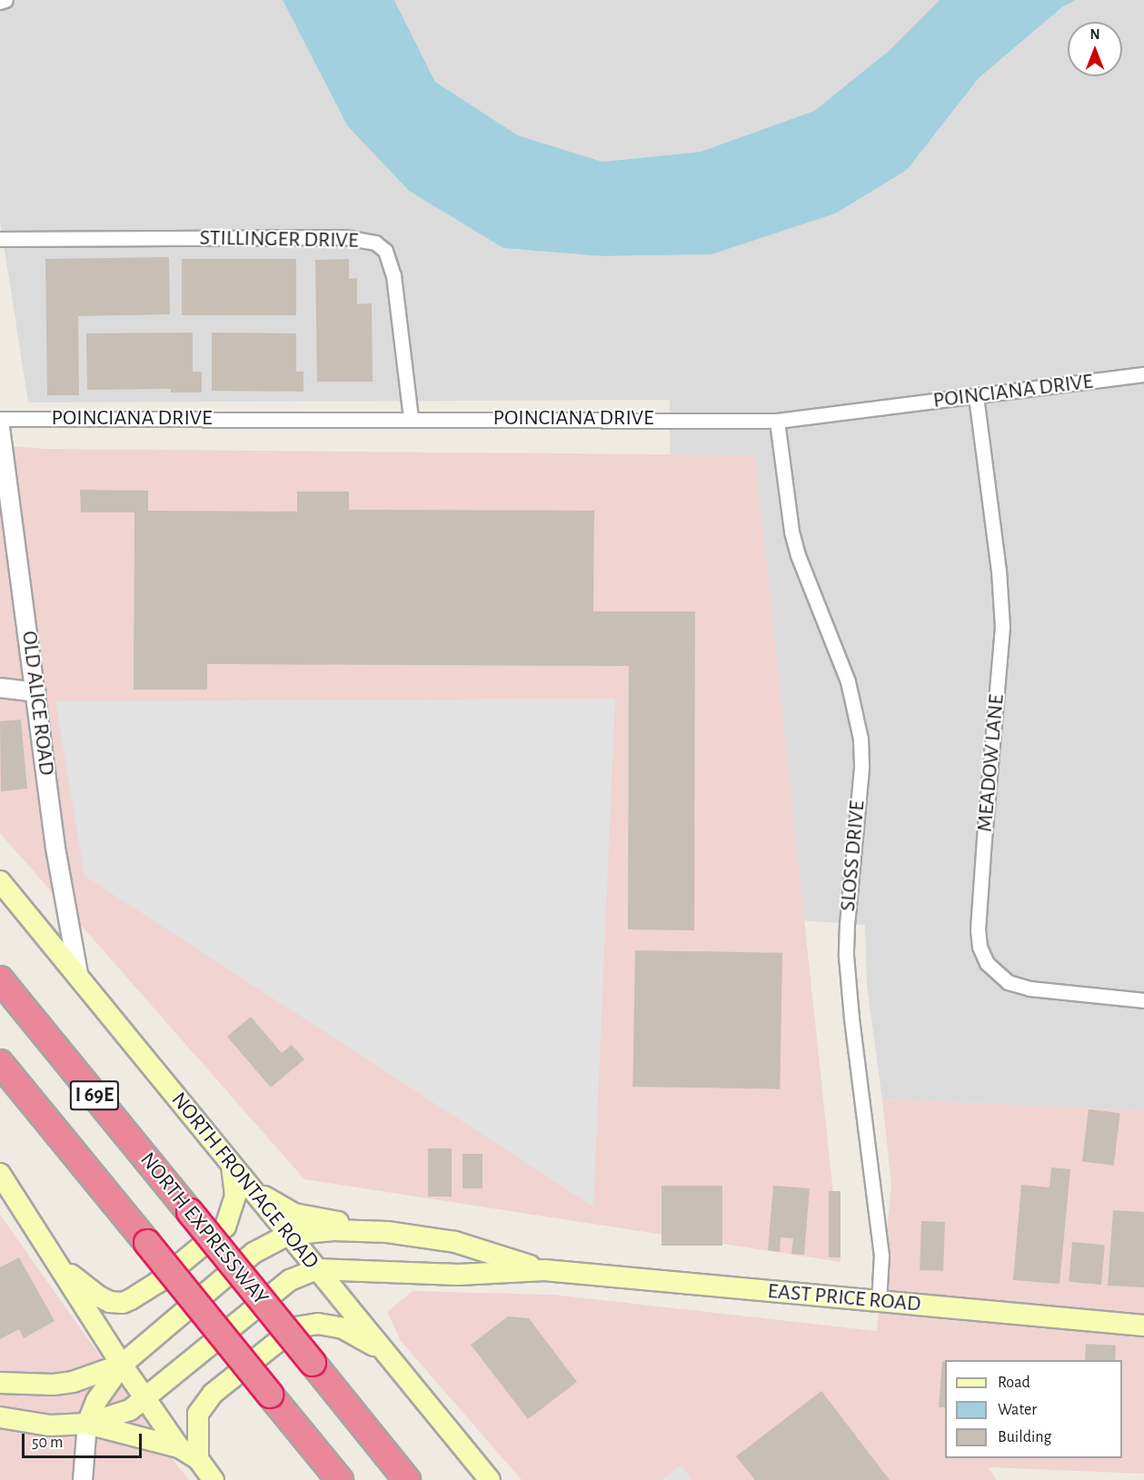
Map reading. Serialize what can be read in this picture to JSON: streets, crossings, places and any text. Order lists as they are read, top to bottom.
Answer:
{
  "streets": {
    "highway": ["I 69E", "NORTH EXPRESSWAY"],
    "main road": ["NORTH FRONTAGE ROAD", "EAST PRICE ROAD"],
    "street": [
      "STILLINGER DRIVE",
      "POINCIANA DRIVE",
      "OLD ALICE ROAD",
      "MEADOW LANE",
      "SLOSS DRIVE"
    ]
  },
  "crossings": [
    ["STILLINGER DRIVE", "POINCIANA DRIVE"],
    ["POINCIANA DRIVE", "MEADOW LANE"],
    ["POINCIANA DRIVE", "SLOSS DRIVE"],
    ["OLD ALICE ROAD", "NORTH FRONTAGE ROAD"],
    ["SLOSS DRIVE", "EAST PRICE ROAD"],
    ["NORTH FRONTAGE ROAD", "EAST PRICE ROAD"]
  ],
  "legend": ["Road", "Water", "Building"],
  "scale_bar": "50 m",
  "north": "top"
}
